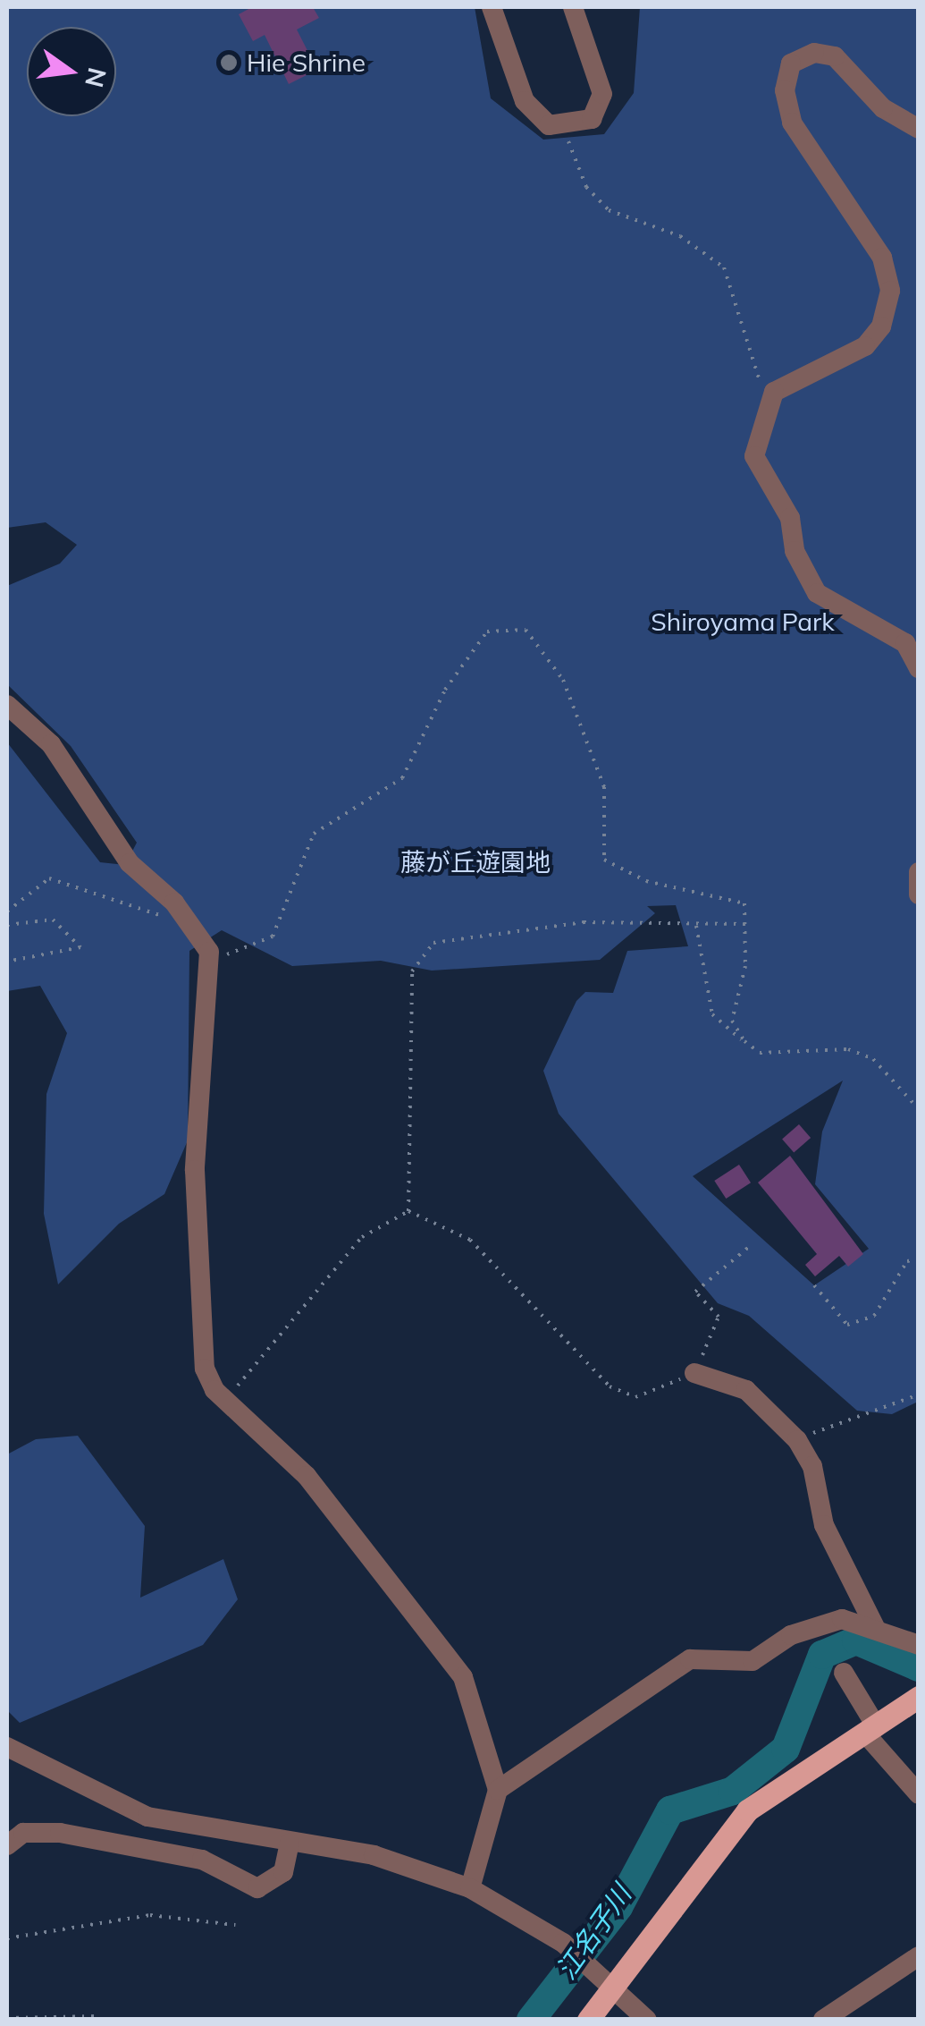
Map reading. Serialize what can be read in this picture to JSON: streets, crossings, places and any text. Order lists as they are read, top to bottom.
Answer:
{
  "water": ["江名子川"],
  "parks": ["Shiroyama Park", "藤が丘遊園地"],
  "places": ["Hie Shrine"],
  "north": "right"
}
